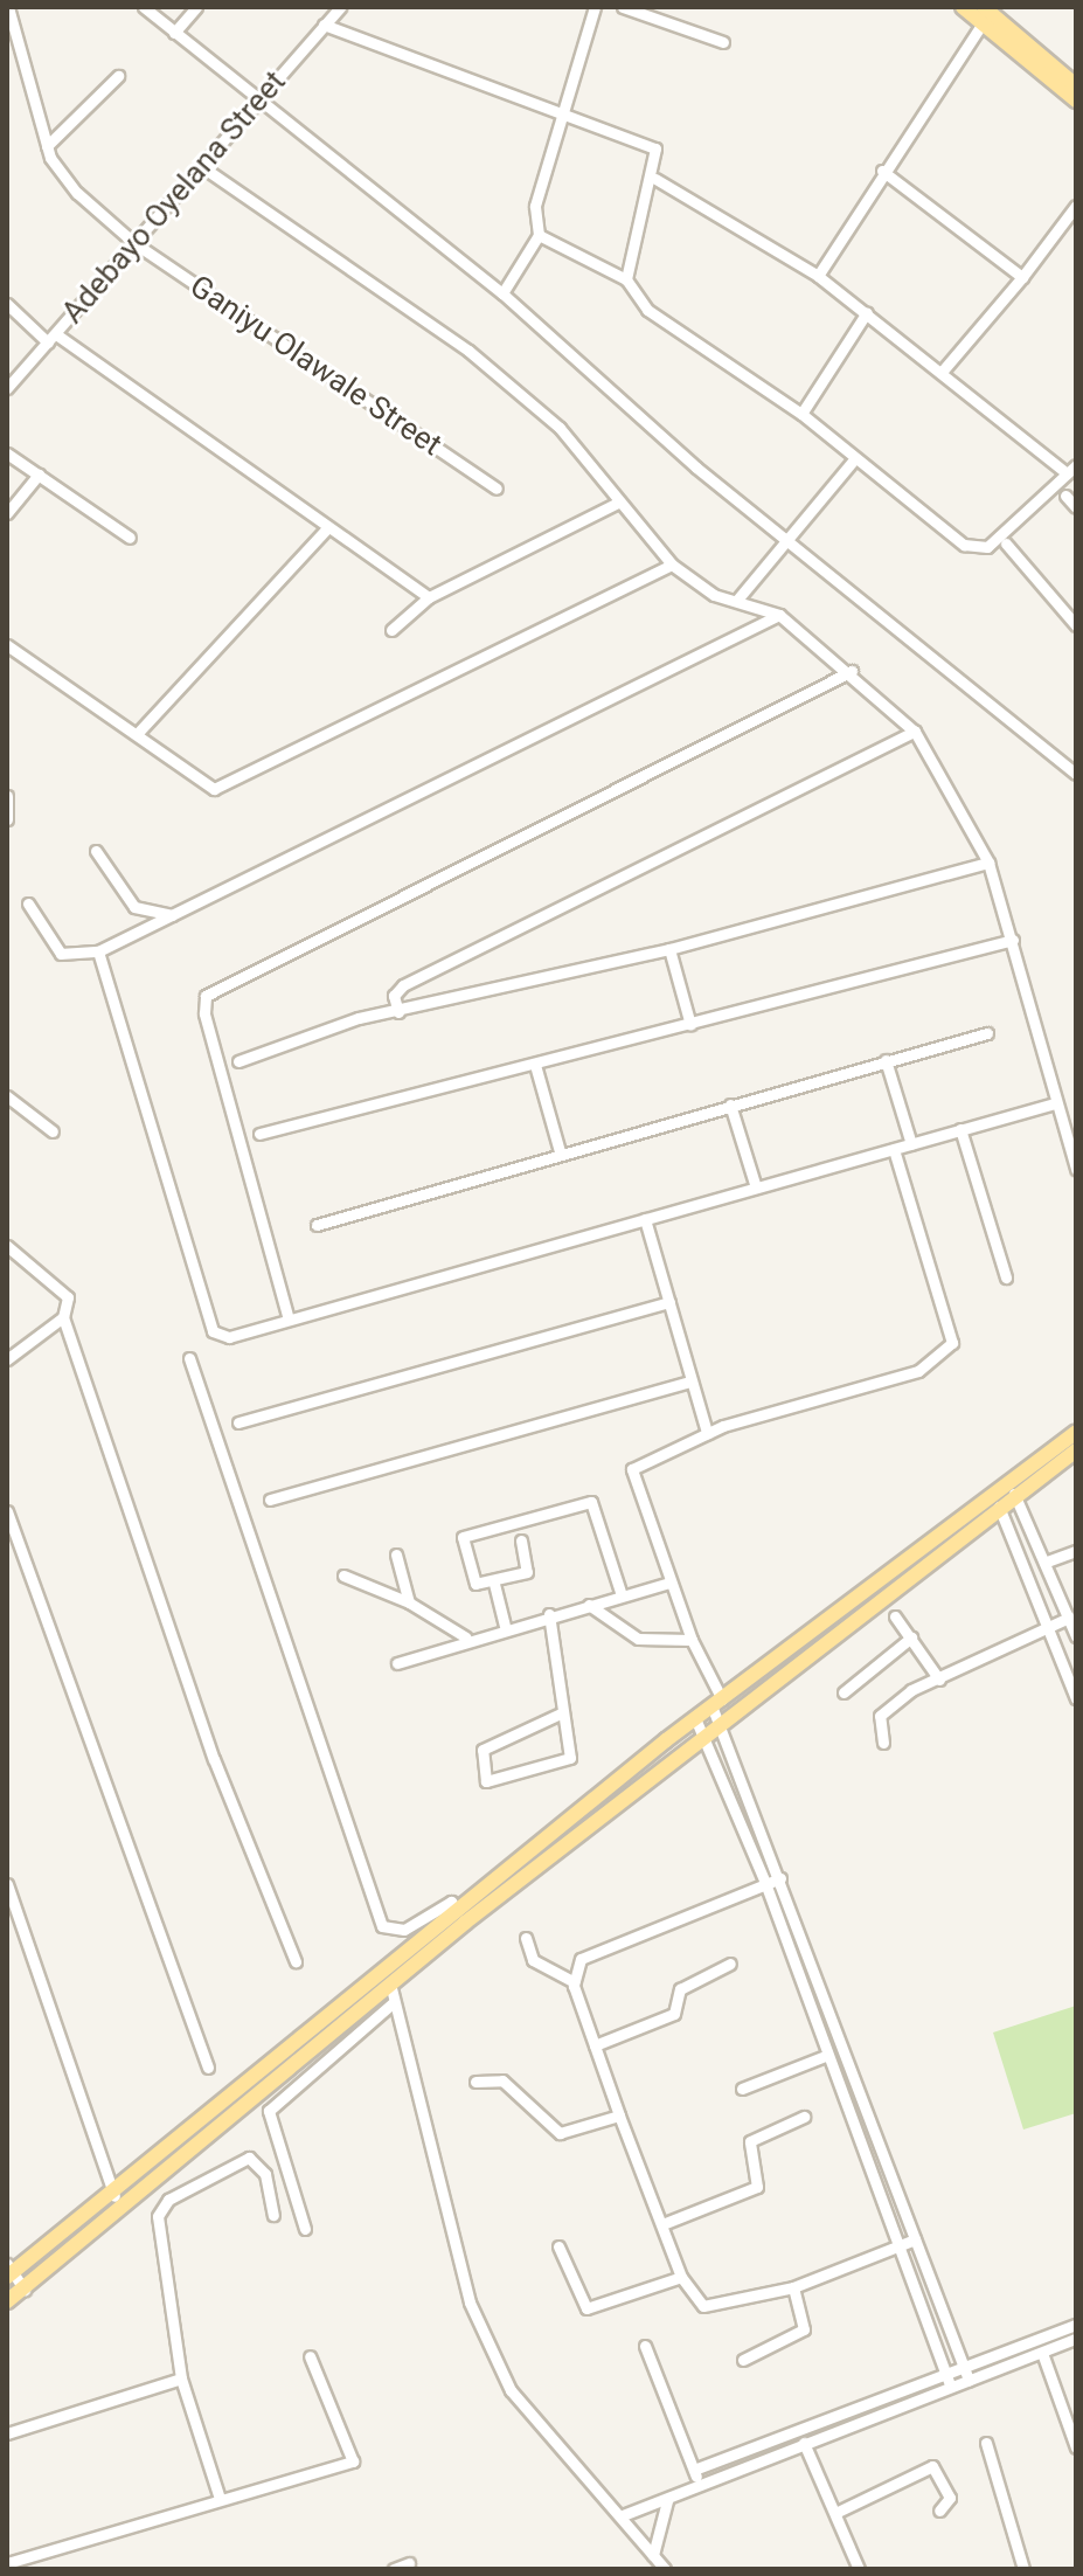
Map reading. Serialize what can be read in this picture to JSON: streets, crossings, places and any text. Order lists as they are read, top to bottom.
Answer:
{
  "streets": {
    "street": ["Adebayo Oyelana Street", "Ganiyu Olawale Street"]
  },
  "crossings": [
    ["Adebayo Oyelana Street", "Ganiyu Olawale Street"]
  ]
}
